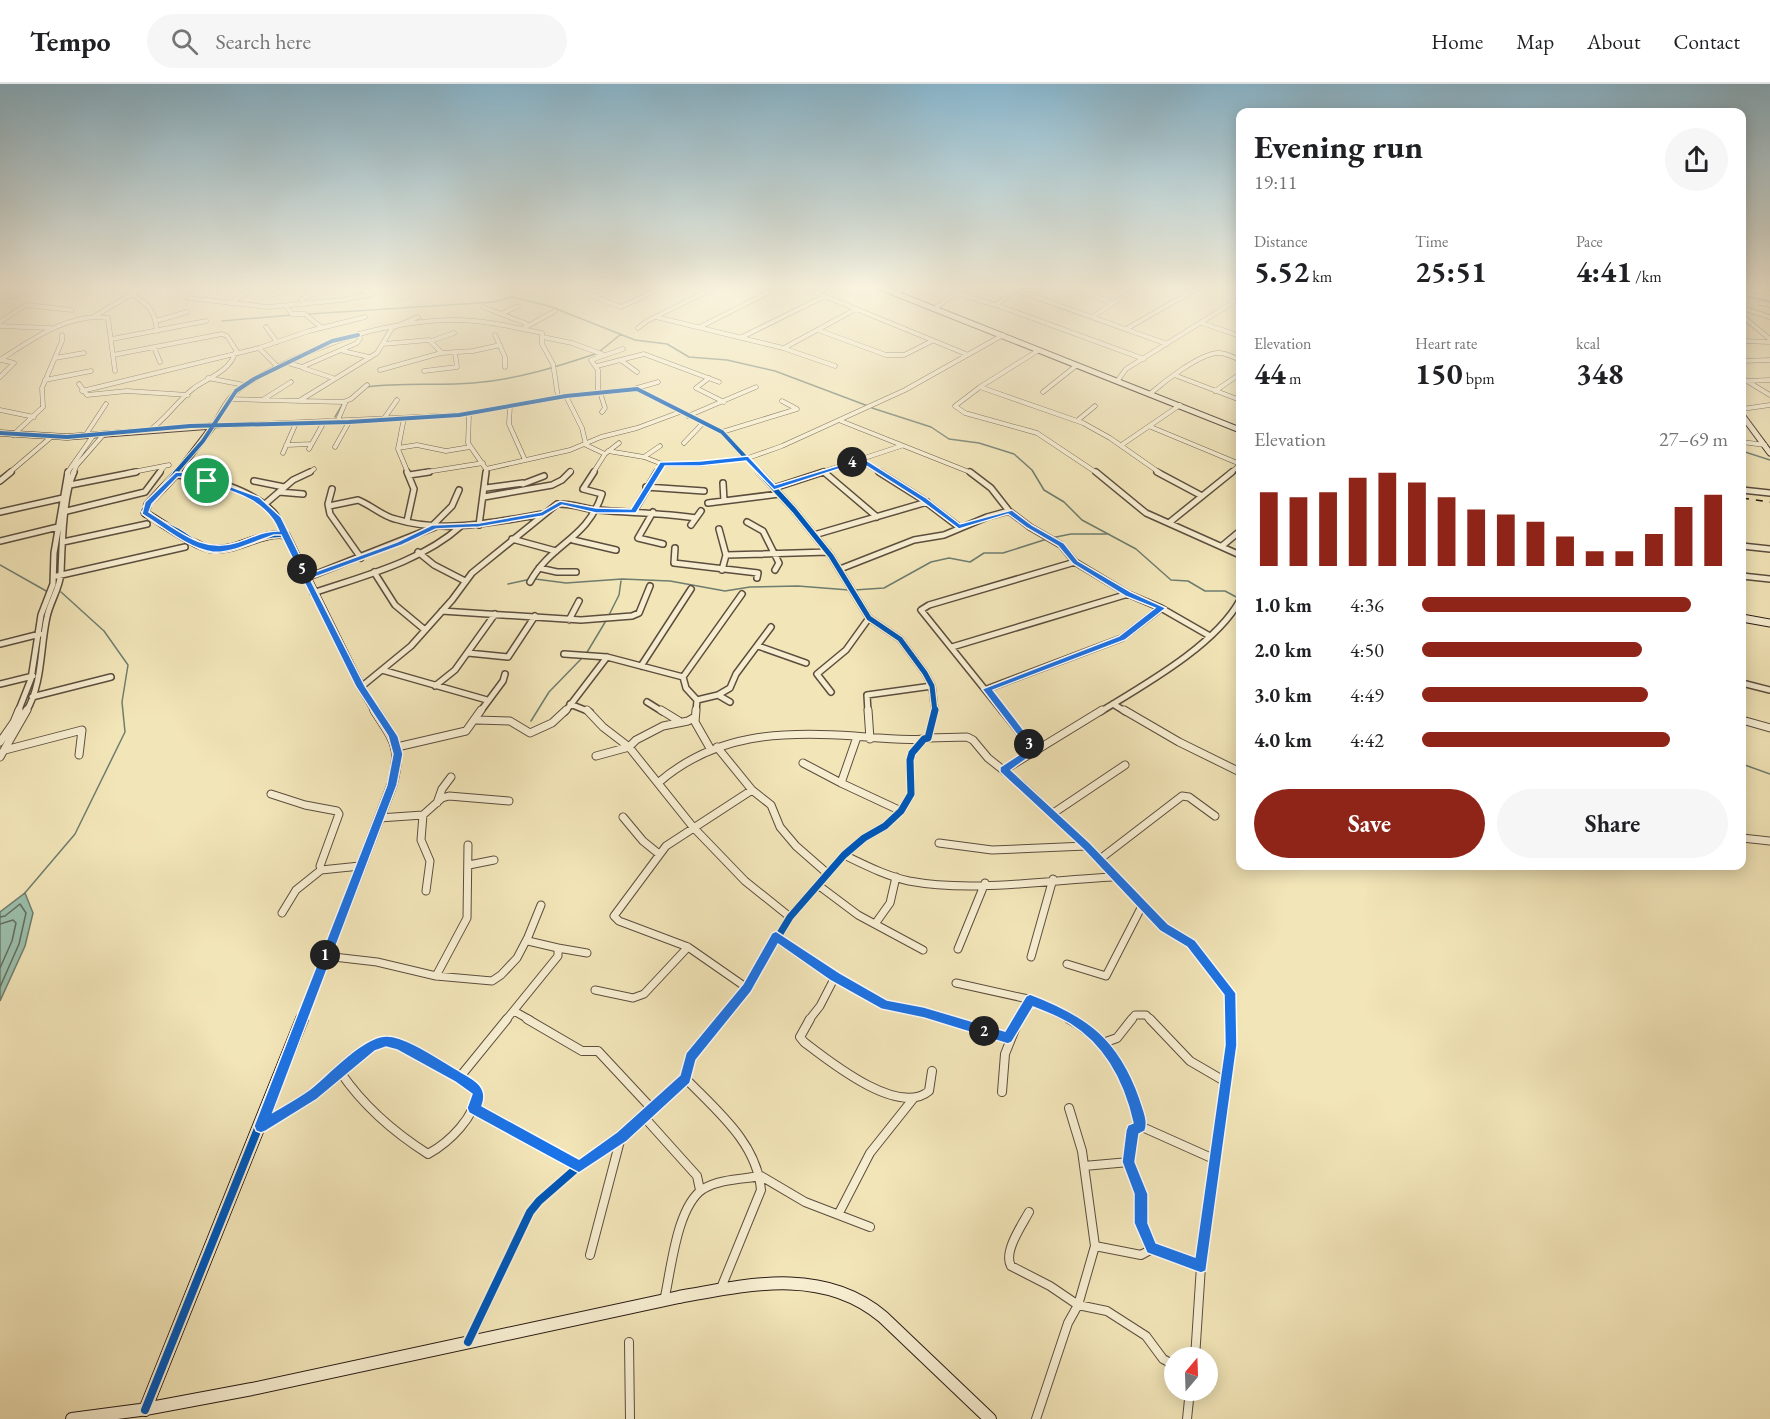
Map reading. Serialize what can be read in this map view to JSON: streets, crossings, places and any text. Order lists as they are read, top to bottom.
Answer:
{
  "north": "top",
  "page": {
    "header": "Tempo",
    "search": "Search here",
    "nav": [
      "Home",
      "Map",
      "About",
      "Contact"
    ],
    "heading": ["Evening run", "19:11"],
    "stats": [
      ["Distance", "5.52 km"],
      ["Time", "25:51"],
      ["Pace", "4:41 /km"],
      ["Elevation", "44 m"],
      ["Heart rate", "150 bpm"],
      ["kcal", "348"]
    ],
    "chart": ["Elevation", "27–69 m"],
    "pins": [
      "4",
      "5",
      "3",
      "1",
      "2"
    ],
    "list": [
      {
        "name": "1.0 km",
        "note": "4:36"
      },
      {
        "name": "2.0 km",
        "note": "4:50"
      },
      {
        "name": "3.0 km",
        "note": "4:49"
      },
      {
        "name": "4.0 km",
        "note": "4:42"
      }
    ],
    "buttons": ["Save", "Share"]
  }
}
